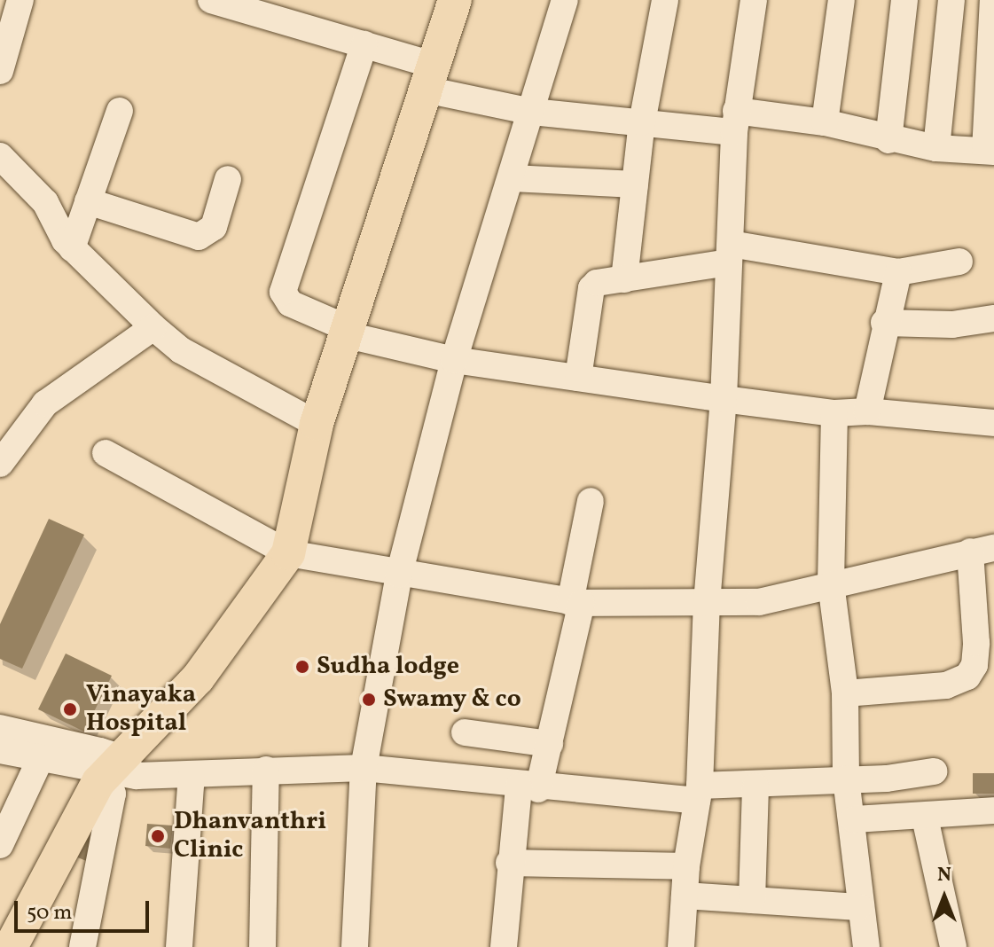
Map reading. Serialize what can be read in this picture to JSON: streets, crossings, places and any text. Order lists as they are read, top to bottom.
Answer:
{
  "places": [
    "Sudha lodge",
    "Swamy & co",
    "Vinayaka Hospital",
    "Dhanvanthri Clinic"
  ],
  "scale_bar": "50 m",
  "north": "top"
}
